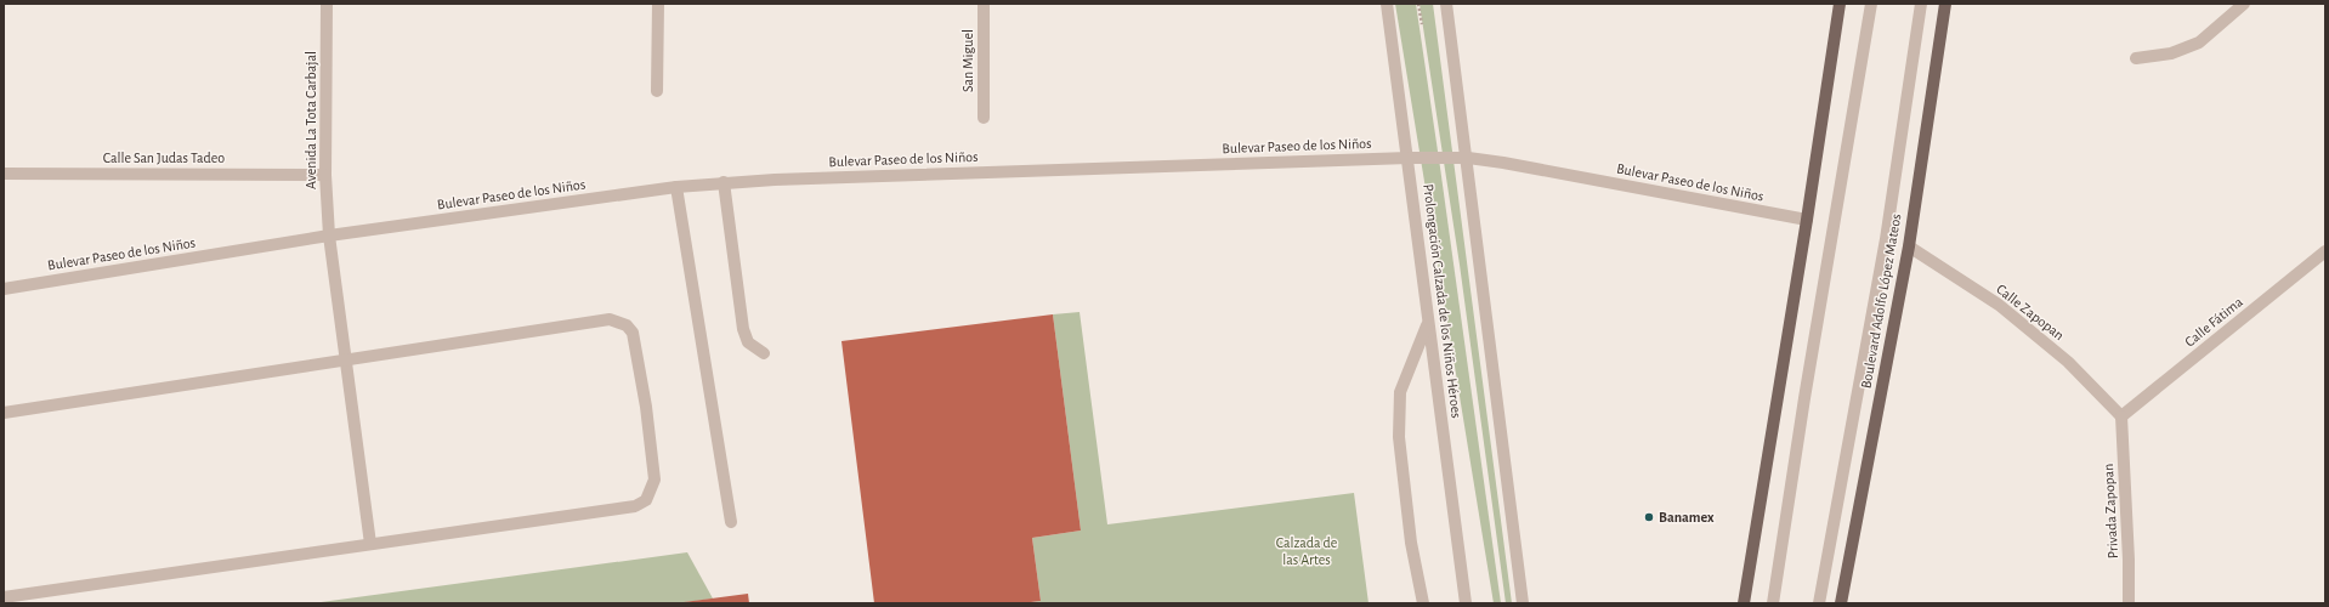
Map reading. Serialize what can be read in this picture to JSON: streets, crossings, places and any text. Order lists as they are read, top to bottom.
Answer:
{
  "streets": {
    "main road": ["Boulevard Adolfo López Mateos"],
    "street": [
      "San Miguel",
      "Avenida La Tota Carbajal",
      "Bulevar Paseo de los Niños",
      "Calle San Judas Tadeo",
      "Prolongación Calzada de los Niños Héroes",
      "Calle Zapopan",
      "Calle Fátima",
      "Privada Zapopan"
    ]
  },
  "crossings": [
    ["Avenida La Tota Carbajal", "Bulevar Paseo de los Niños"],
    ["Avenida La Tota Carbajal", "Calle San Judas Tadeo"],
    ["Bulevar Paseo de los Niños", "Prolongación Calzada de los Niños Héroes"],
    ["Boulevard Adolfo López Mateos", "Calle Zapopan"],
    ["Calle Zapopan", "Calle Fátima"],
    ["Calle Zapopan", "Privada Zapopan"],
    ["Calle Fátima", "Privada Zapopan"]
  ],
  "parks": ["Calzada de las Artes"],
  "places": ["Banamex"]
}
